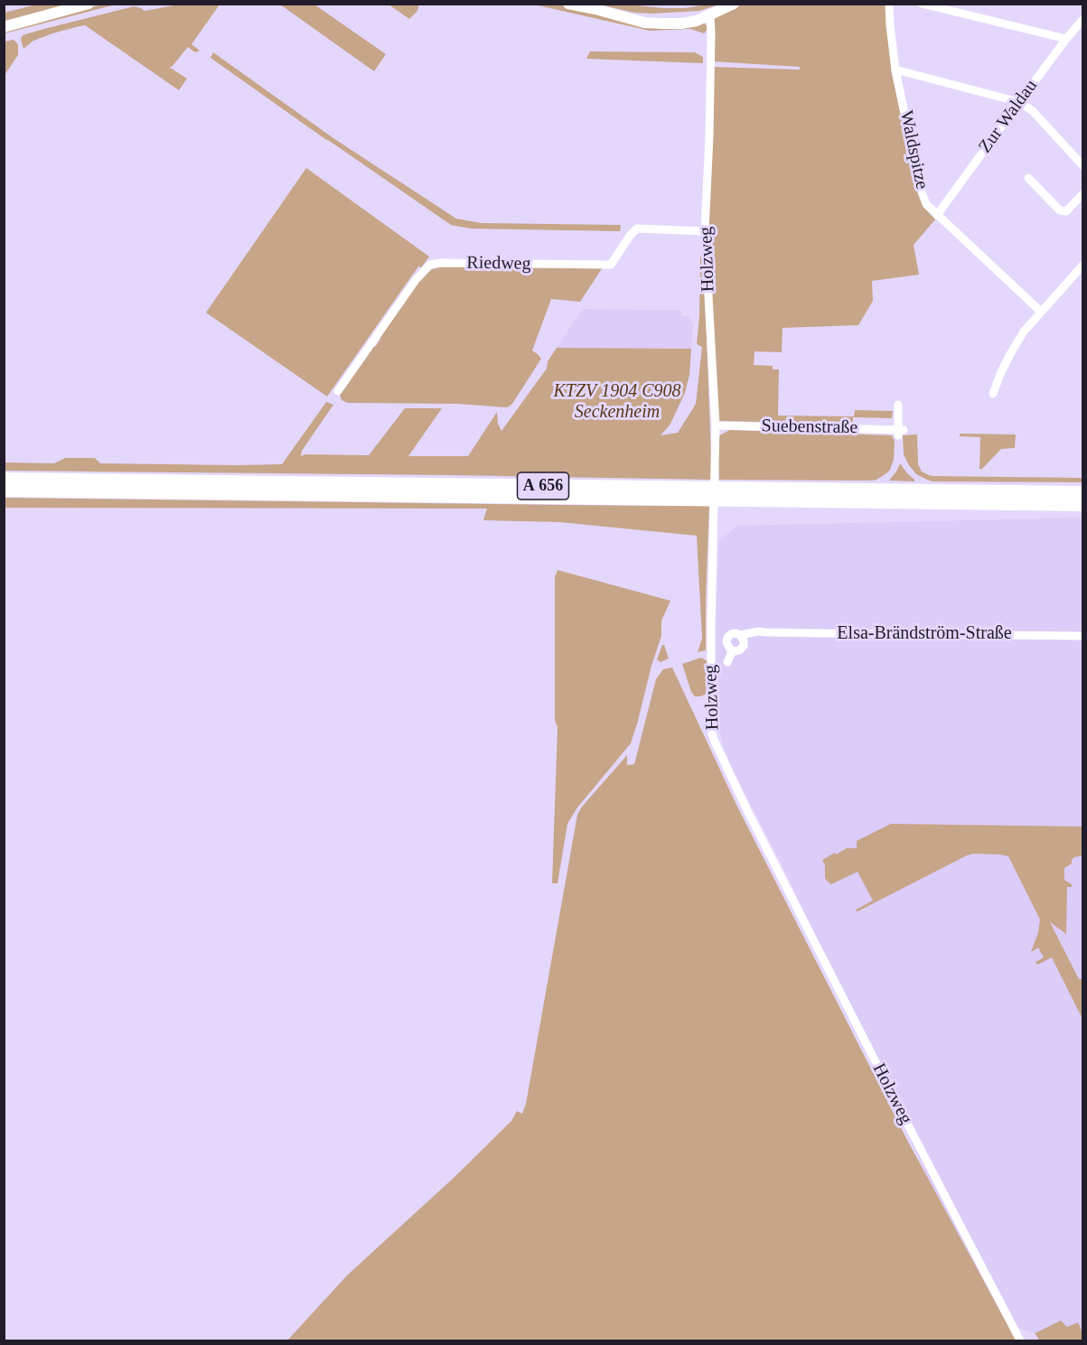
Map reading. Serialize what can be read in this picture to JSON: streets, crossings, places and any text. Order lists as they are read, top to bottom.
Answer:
{
  "streets": {
    "highway": ["A 656"],
    "street": [
      "Zur Waldau",
      "Waldspitze",
      "Holzweg",
      "Riedweg",
      "Suebenstraße",
      "Elsa-Brändström-Straße"
    ]
  },
  "crossings": [
    ["Zur Waldau", "Waldspitze"],
    ["Holzweg", "Riedweg"],
    ["Holzweg", "Suebenstraße"]
  ],
  "parks": ["KTZV 1904 C908 Seckenheim"]
}
